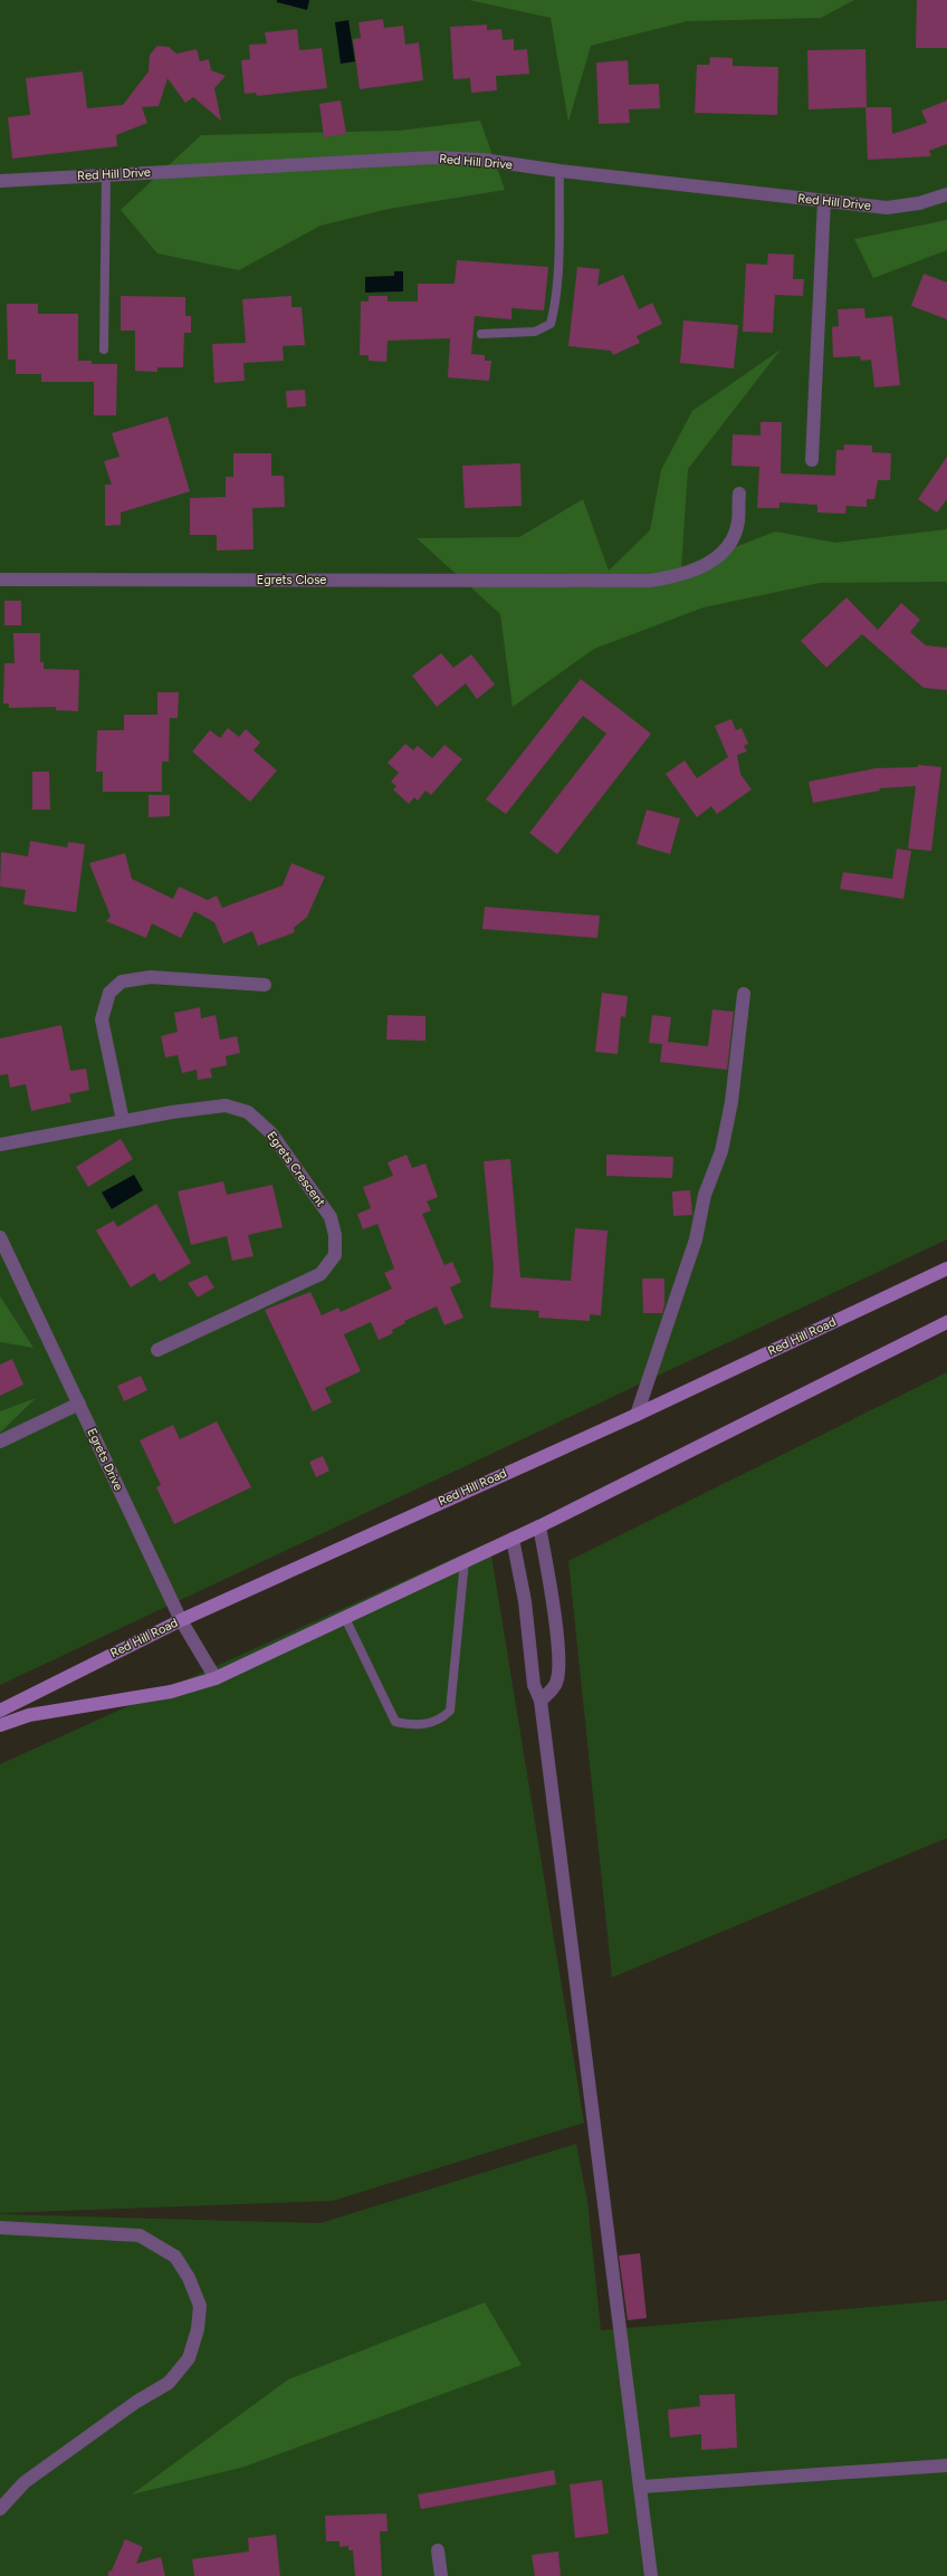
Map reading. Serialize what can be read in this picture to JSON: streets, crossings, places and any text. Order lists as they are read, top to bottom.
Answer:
{
  "streets": {
    "main road": ["Red Hill Road"],
    "street": [
      "Red Hill Drive",
      "Egrets Close",
      "Egrets Crescent",
      "Egrets Drive"
    ]
  },
  "crossings": [
    ["Red Hill Road", "Egrets Drive"]
  ]
}
